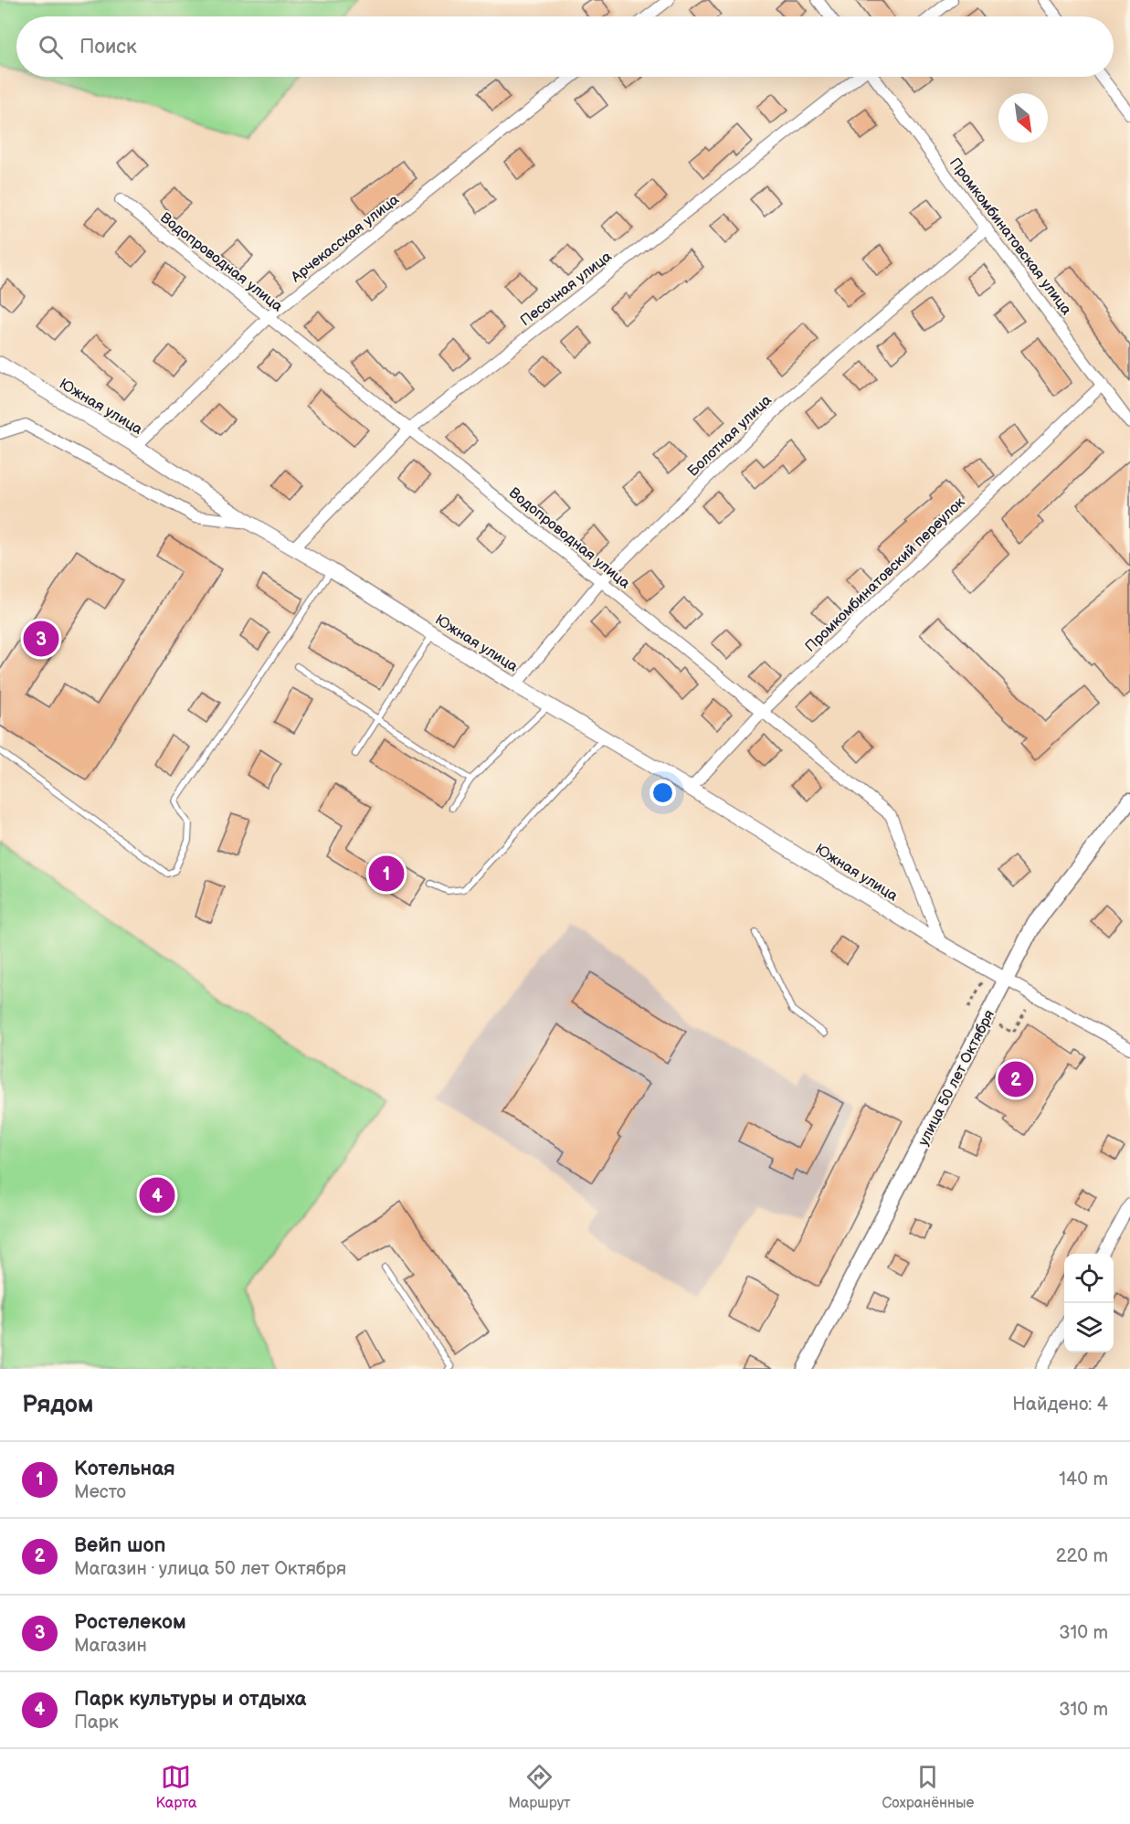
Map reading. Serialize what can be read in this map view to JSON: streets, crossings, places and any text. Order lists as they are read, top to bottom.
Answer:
{
  "streets": {
    "main road": ["улица 50 лет Октября"],
    "street": [
      "Промкомбинатовская улица",
      "Арчекасская улица",
      "Водопроводная улица",
      "Песочная улица",
      "Южная улица",
      "Болотная улица",
      "Промкомбинатовский переулок"
    ]
  },
  "crossings": [
    ["Промкомбинатовская улица", "Болотная улица"],
    ["Промкомбинатовская улица", "Промкомбинатовский переулок"],
    ["Арчекасская улица", "Водопроводная улица"],
    ["Арчекасская улица", "Южная улица"],
    ["Водопроводная улица", "Песочная улица"],
    ["Водопроводная улица", "Южная улица"],
    ["Водопроводная улица", "Болотная улица"],
    ["Водопроводная улица", "Промкомбинатовский переулок"],
    ["Песочная улица", "Южная улица"],
    ["Южная улица", "Болотная улица"],
    ["Южная улица", "Промкомбинатовский переулок"],
    ["Южная улица", "улица 50 лет Октября"]
  ],
  "north": "bottom right",
  "page": {
    "search": "Поиск",
    "pins": [
      "3",
      "1",
      "2",
      "4"
    ],
    "heading": ["Рядом", "Найдено: 4"],
    "list": [
      {
        "mark": "1",
        "name": "Котельная",
        "note": "Место",
        "value": "140 m"
      },
      {
        "mark": "2",
        "name": "Вейп шоп",
        "note": "Магазин · улица 50 лет Октября",
        "value": "220 m"
      },
      {
        "mark": "3",
        "name": "Ростелеком",
        "note": "Магазин",
        "value": "310 m"
      },
      {
        "mark": "4",
        "name": "Парк культуры и отдыха",
        "note": "Парк",
        "value": "310 m"
      }
    ],
    "nav": ["Карта", "Маршрут", "Сохранённые"]
  }
}
